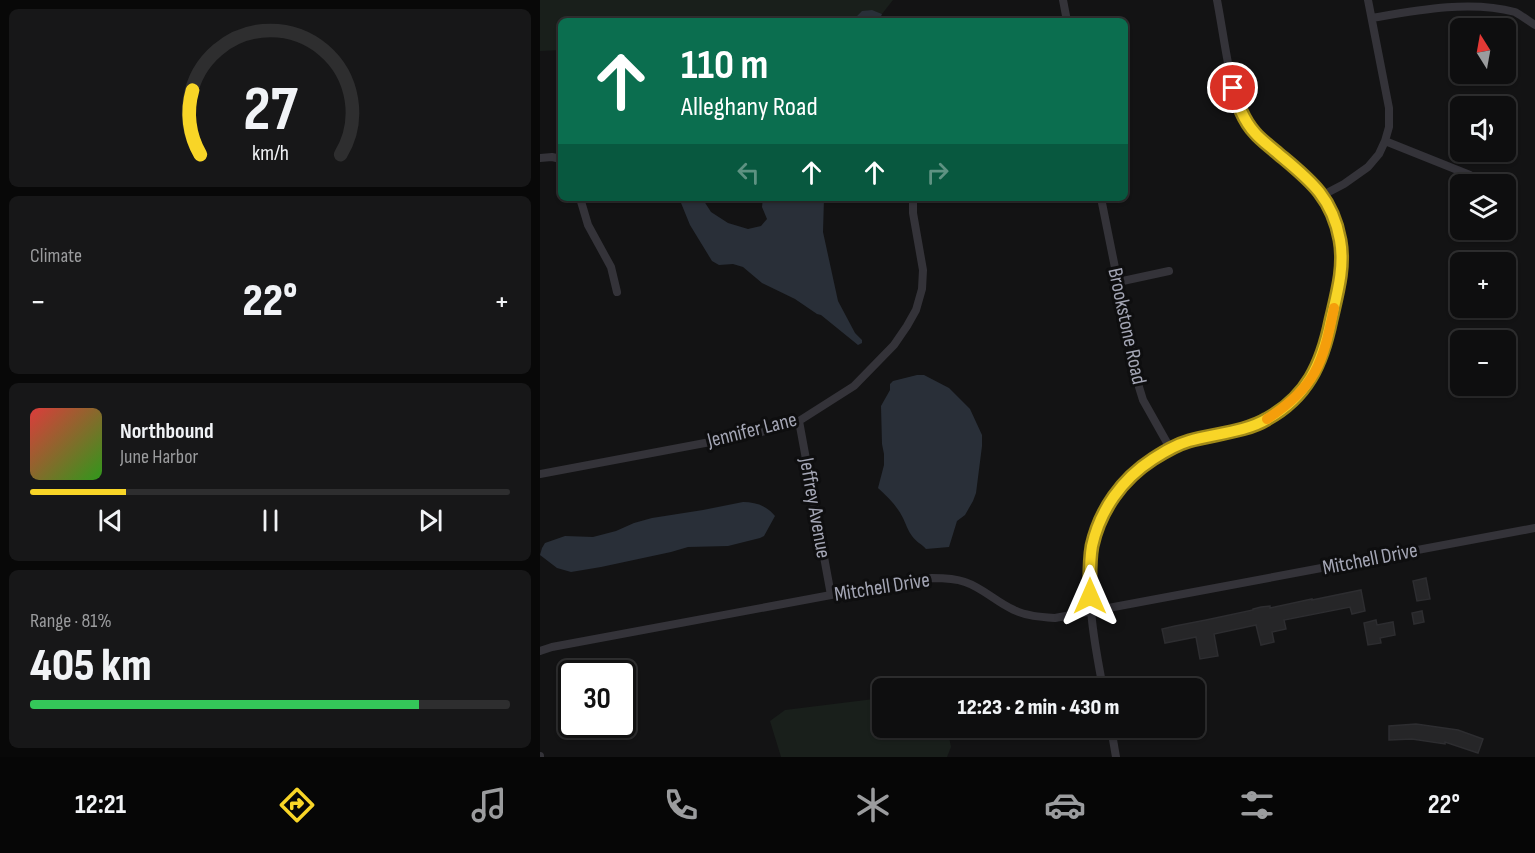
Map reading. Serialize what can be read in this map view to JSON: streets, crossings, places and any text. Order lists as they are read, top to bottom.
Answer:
{
  "streets": {
    "street": [
      "Brookstone Road",
      "Jennifer Lane",
      "Jeffrey Avenue",
      "Mitchell Drive"
    ]
  },
  "crossings": [
    ["Jennifer Lane", "Jeffrey Avenue"],
    ["Jeffrey Avenue", "Mitchell Drive"]
  ],
  "north": "top",
  "page": {
    "map_buttons": ["+", "−"],
    "turn": ["110 m", "Alleghany Road"],
    "tile": [
      "Climate",
      ["Range · 81%", "405 km"]
    ],
    "heat": ["−", "22°", "+"],
    "song": ["Northbound", "June Harbor"],
    "limit": "30",
    "trip": "12:23 · 2 min · 430 m",
    "tabs": ["12:21", "22°"],
    "gauge": ["27", "km/h"]
  }
}
